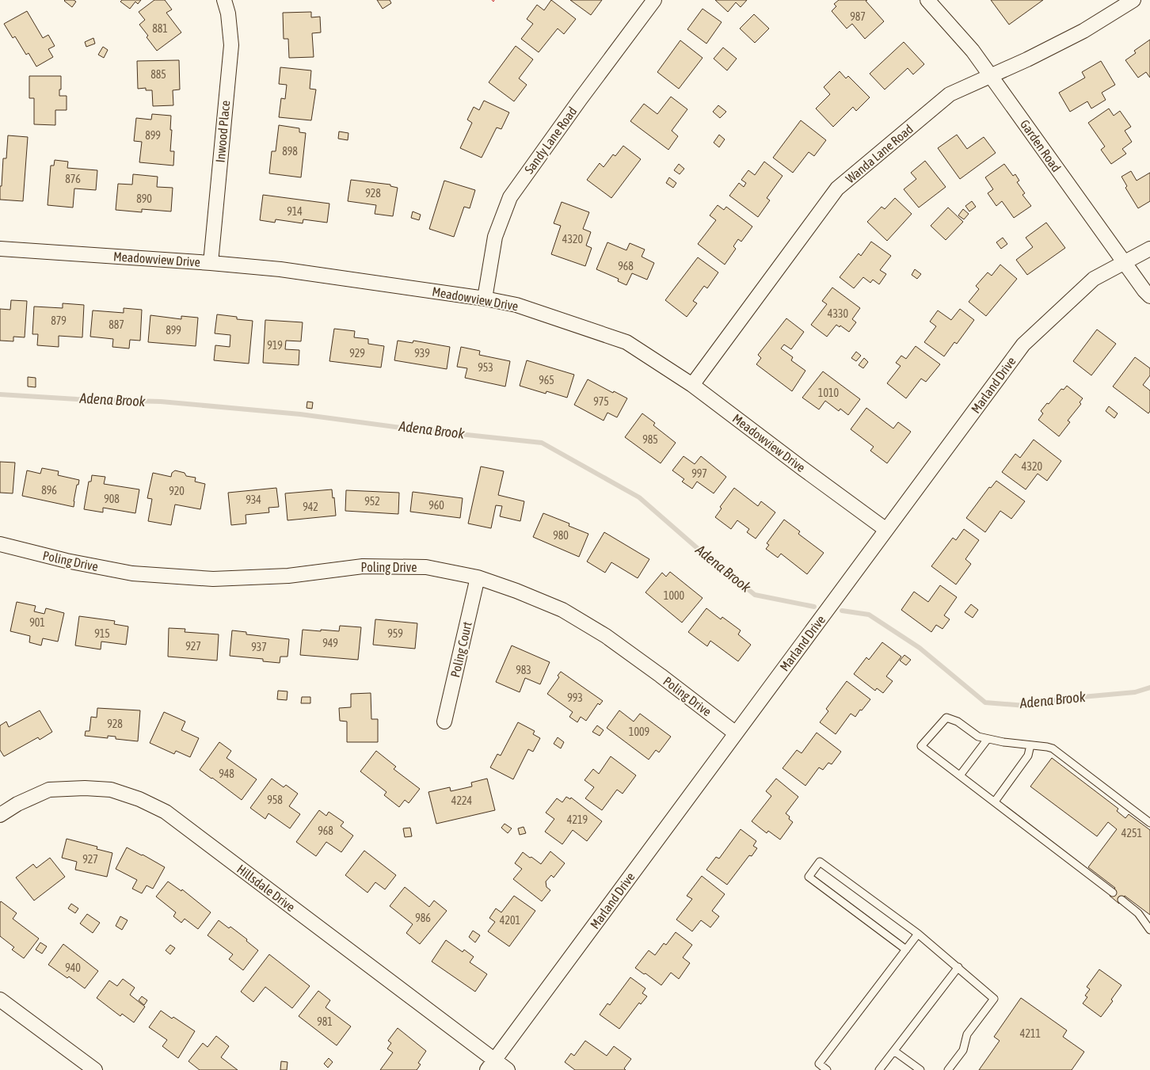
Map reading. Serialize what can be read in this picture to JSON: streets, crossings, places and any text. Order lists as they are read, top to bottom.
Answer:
{
  "streets": {
    "street": [
      "Inwood Place",
      "Sandy Lane Road",
      "Garden Road",
      "Wanda Lane Road",
      "Meadowview Drive",
      "Marland Drive",
      "Poling Drive",
      "Poling Court",
      "Hillsdale Drive"
    ]
  },
  "crossings": [
    ["Inwood Place", "Meadowview Drive"],
    ["Sandy Lane Road", "Meadowview Drive"],
    ["Garden Road", "Wanda Lane Road"],
    ["Garden Road", "Marland Drive"],
    ["Wanda Lane Road", "Meadowview Drive"],
    ["Meadowview Drive", "Marland Drive"],
    ["Marland Drive", "Poling Drive"],
    ["Marland Drive", "Hillsdale Drive"],
    ["Poling Drive", "Poling Court"]
  ],
  "water": ["Adena Brook"],
  "house_numbers": [
    "987",
    "881",
    "885",
    "899",
    "898",
    "876",
    "928",
    "890",
    "914",
    "4320",
    "968",
    "4330",
    "879",
    "887",
    "899",
    "919",
    "929",
    "939",
    "953",
    "965",
    "1010",
    "975",
    "985",
    "4320",
    "997",
    "896",
    "920",
    "908",
    "934",
    "952",
    "960",
    "942",
    "980",
    "1000",
    "901",
    "915",
    "959",
    "949",
    "927",
    "937",
    "983",
    "993",
    "928",
    "1009",
    "948",
    "958",
    "4224",
    "4219",
    "968",
    "4251",
    "927",
    "986",
    "4201",
    "940",
    "981",
    "4211"
  ]
}
